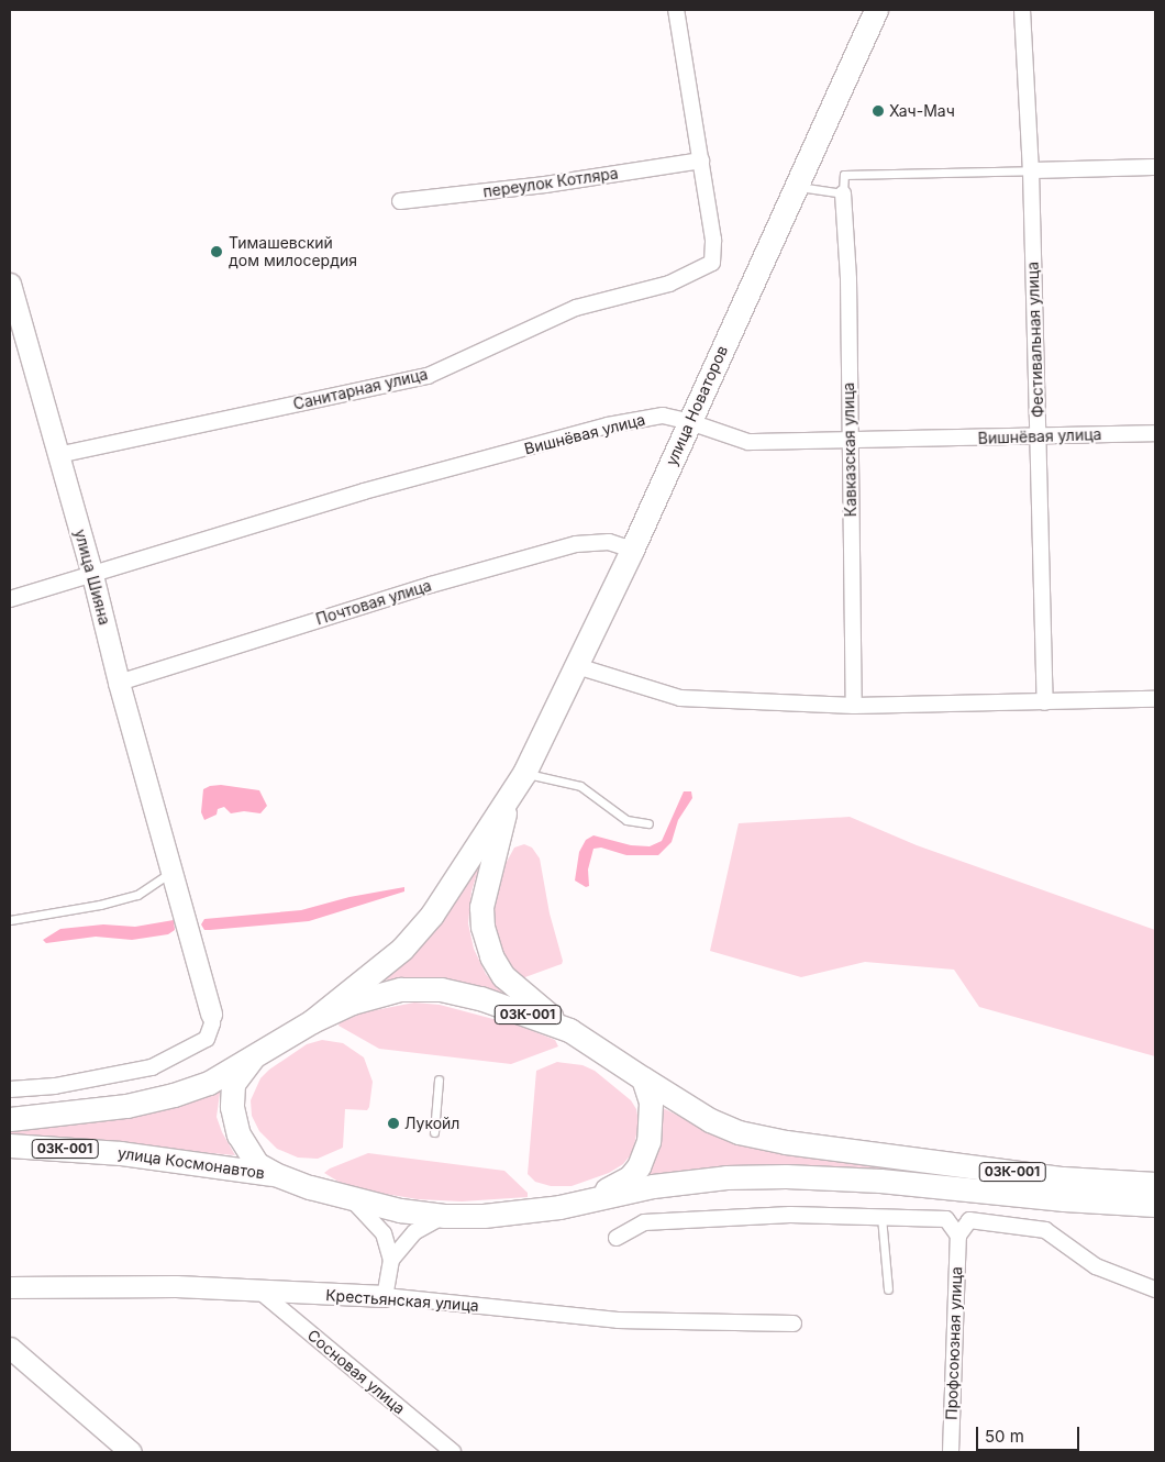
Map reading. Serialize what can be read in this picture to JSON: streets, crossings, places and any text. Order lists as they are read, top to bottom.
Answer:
{
  "streets": {
    "main road": ["улица Новаторов", "03К-001", "улица Космонавтов"],
    "street": [
      "переулок Котляра",
      "Фестивальная улица",
      "Санитарная улица",
      "Вишнёвая улица",
      "Кавказская улица",
      "улица Шияна",
      "Почтовая улица",
      "Крестьянская улица",
      "Профсоюзная улица",
      "Сосновая улица"
    ]
  },
  "crossings": [
    ["переулок Котляра", "Санитарная улица"],
    ["Фестивальная улица", "Вишнёвая улица"],
    ["Санитарная улица", "улица Шияна"],
    ["улица Новаторов", "Вишнёвая улица"],
    ["улица Новаторов", "Почтовая улица"],
    ["улица Новаторов", "03К-001"],
    ["Вишнёвая улица", "Кавказская улица"],
    ["Вишнёвая улица", "улица Шияна"],
    ["улица Шияна", "Почтовая улица"],
    ["03К-001", "улица Космонавтов"],
    ["Крестьянская улица", "Сосновая улица"]
  ],
  "places": ["Хач-Мач", "Тимашевский дом милосердия", "Лукойл"],
  "scale_bar": "50 m"
}
